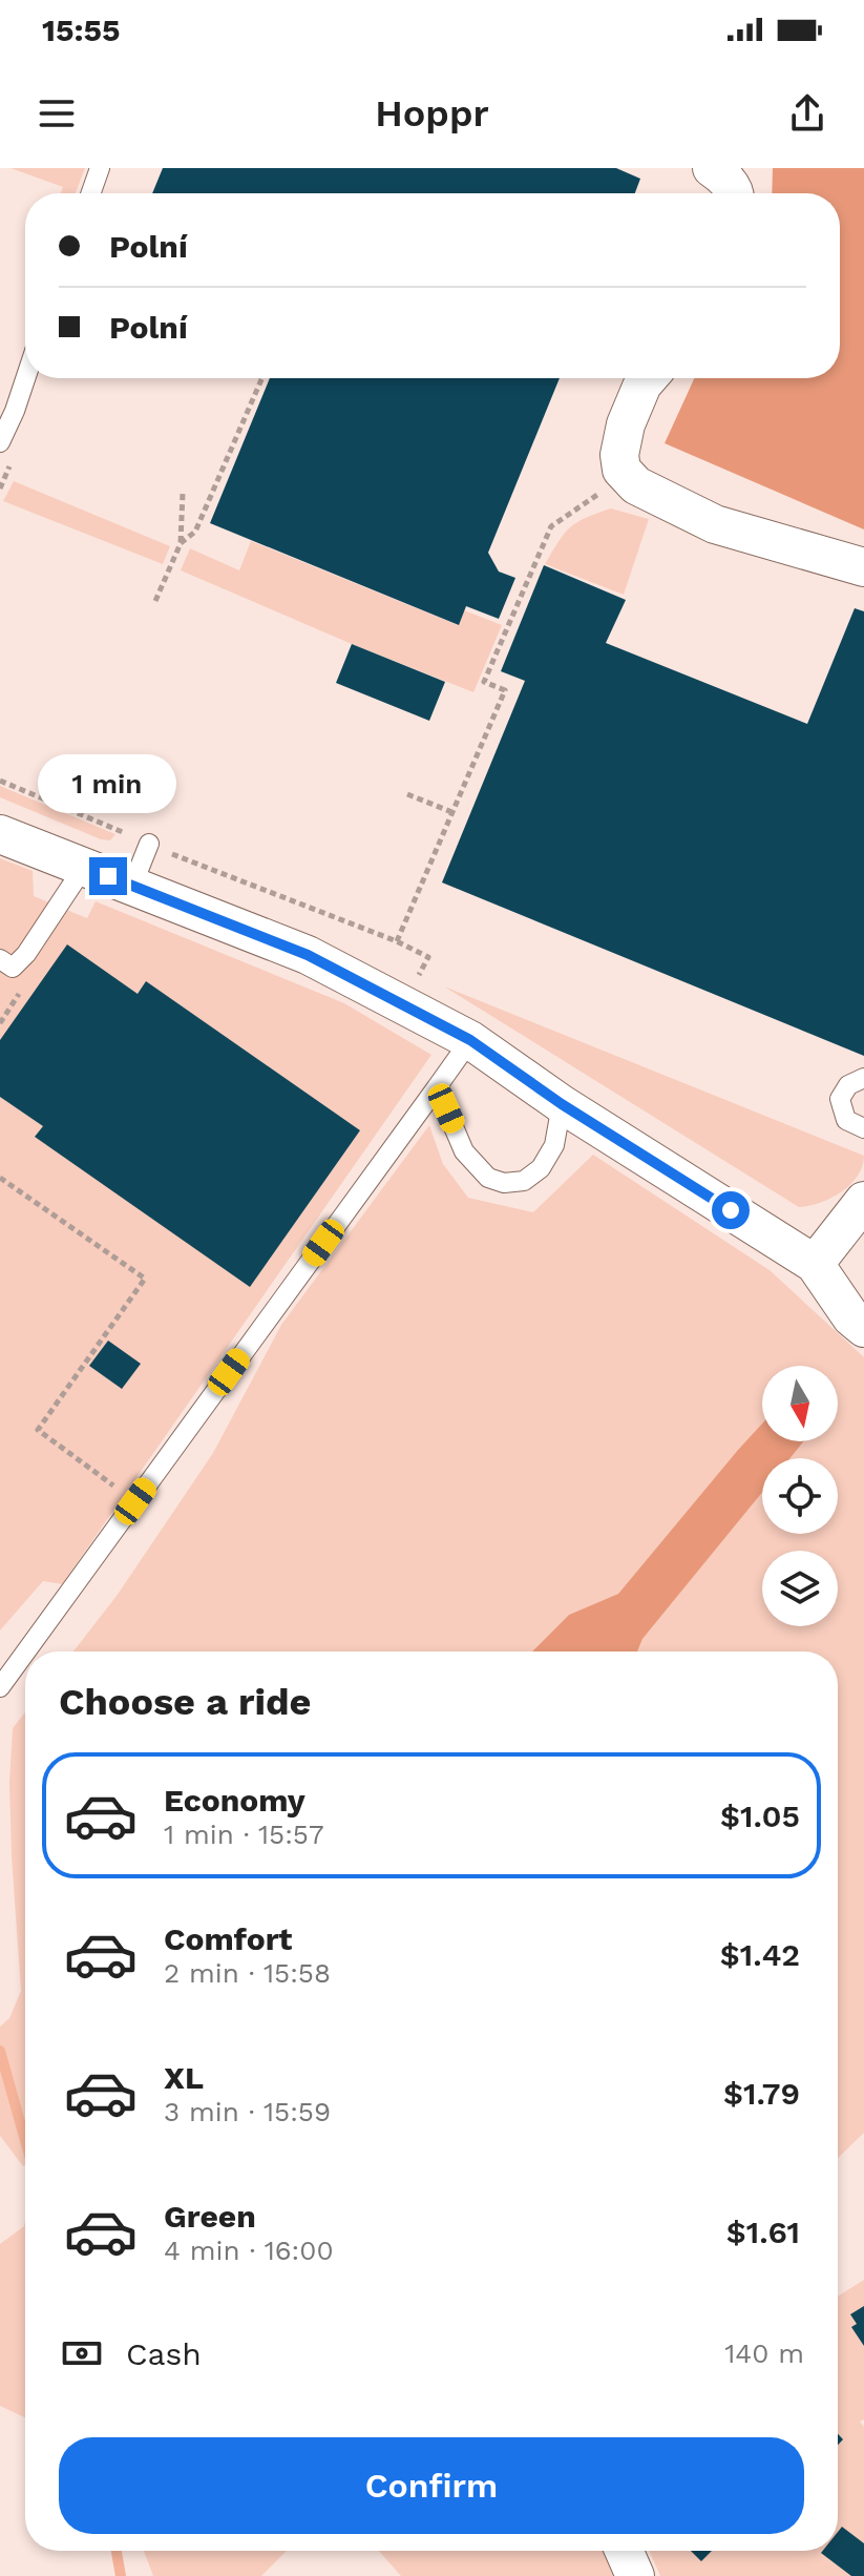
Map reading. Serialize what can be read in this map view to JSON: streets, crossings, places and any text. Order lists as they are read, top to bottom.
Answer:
{
  "north": "bottom",
  "page": {
    "status": "15:55",
    "header": "Hoppr",
    "banner": ["Polní", "Polní"],
    "bubble": "1 min",
    "heading": "Choose a ride",
    "list": [
      {
        "name": "Economy",
        "note": "1 min · 15:57",
        "value": "$1.05"
      },
      {
        "name": "Comfort",
        "note": "2 min · 15:58",
        "value": "$1.42"
      },
      {
        "name": "XL",
        "note": "3 min · 15:59",
        "value": "$1.79"
      },
      {
        "name": "Green",
        "note": "4 min · 16:00",
        "value": "$1.61"
      }
    ],
    "pay": ["Cash", "140 m"],
    "buttons": "Confirm"
  }
}
